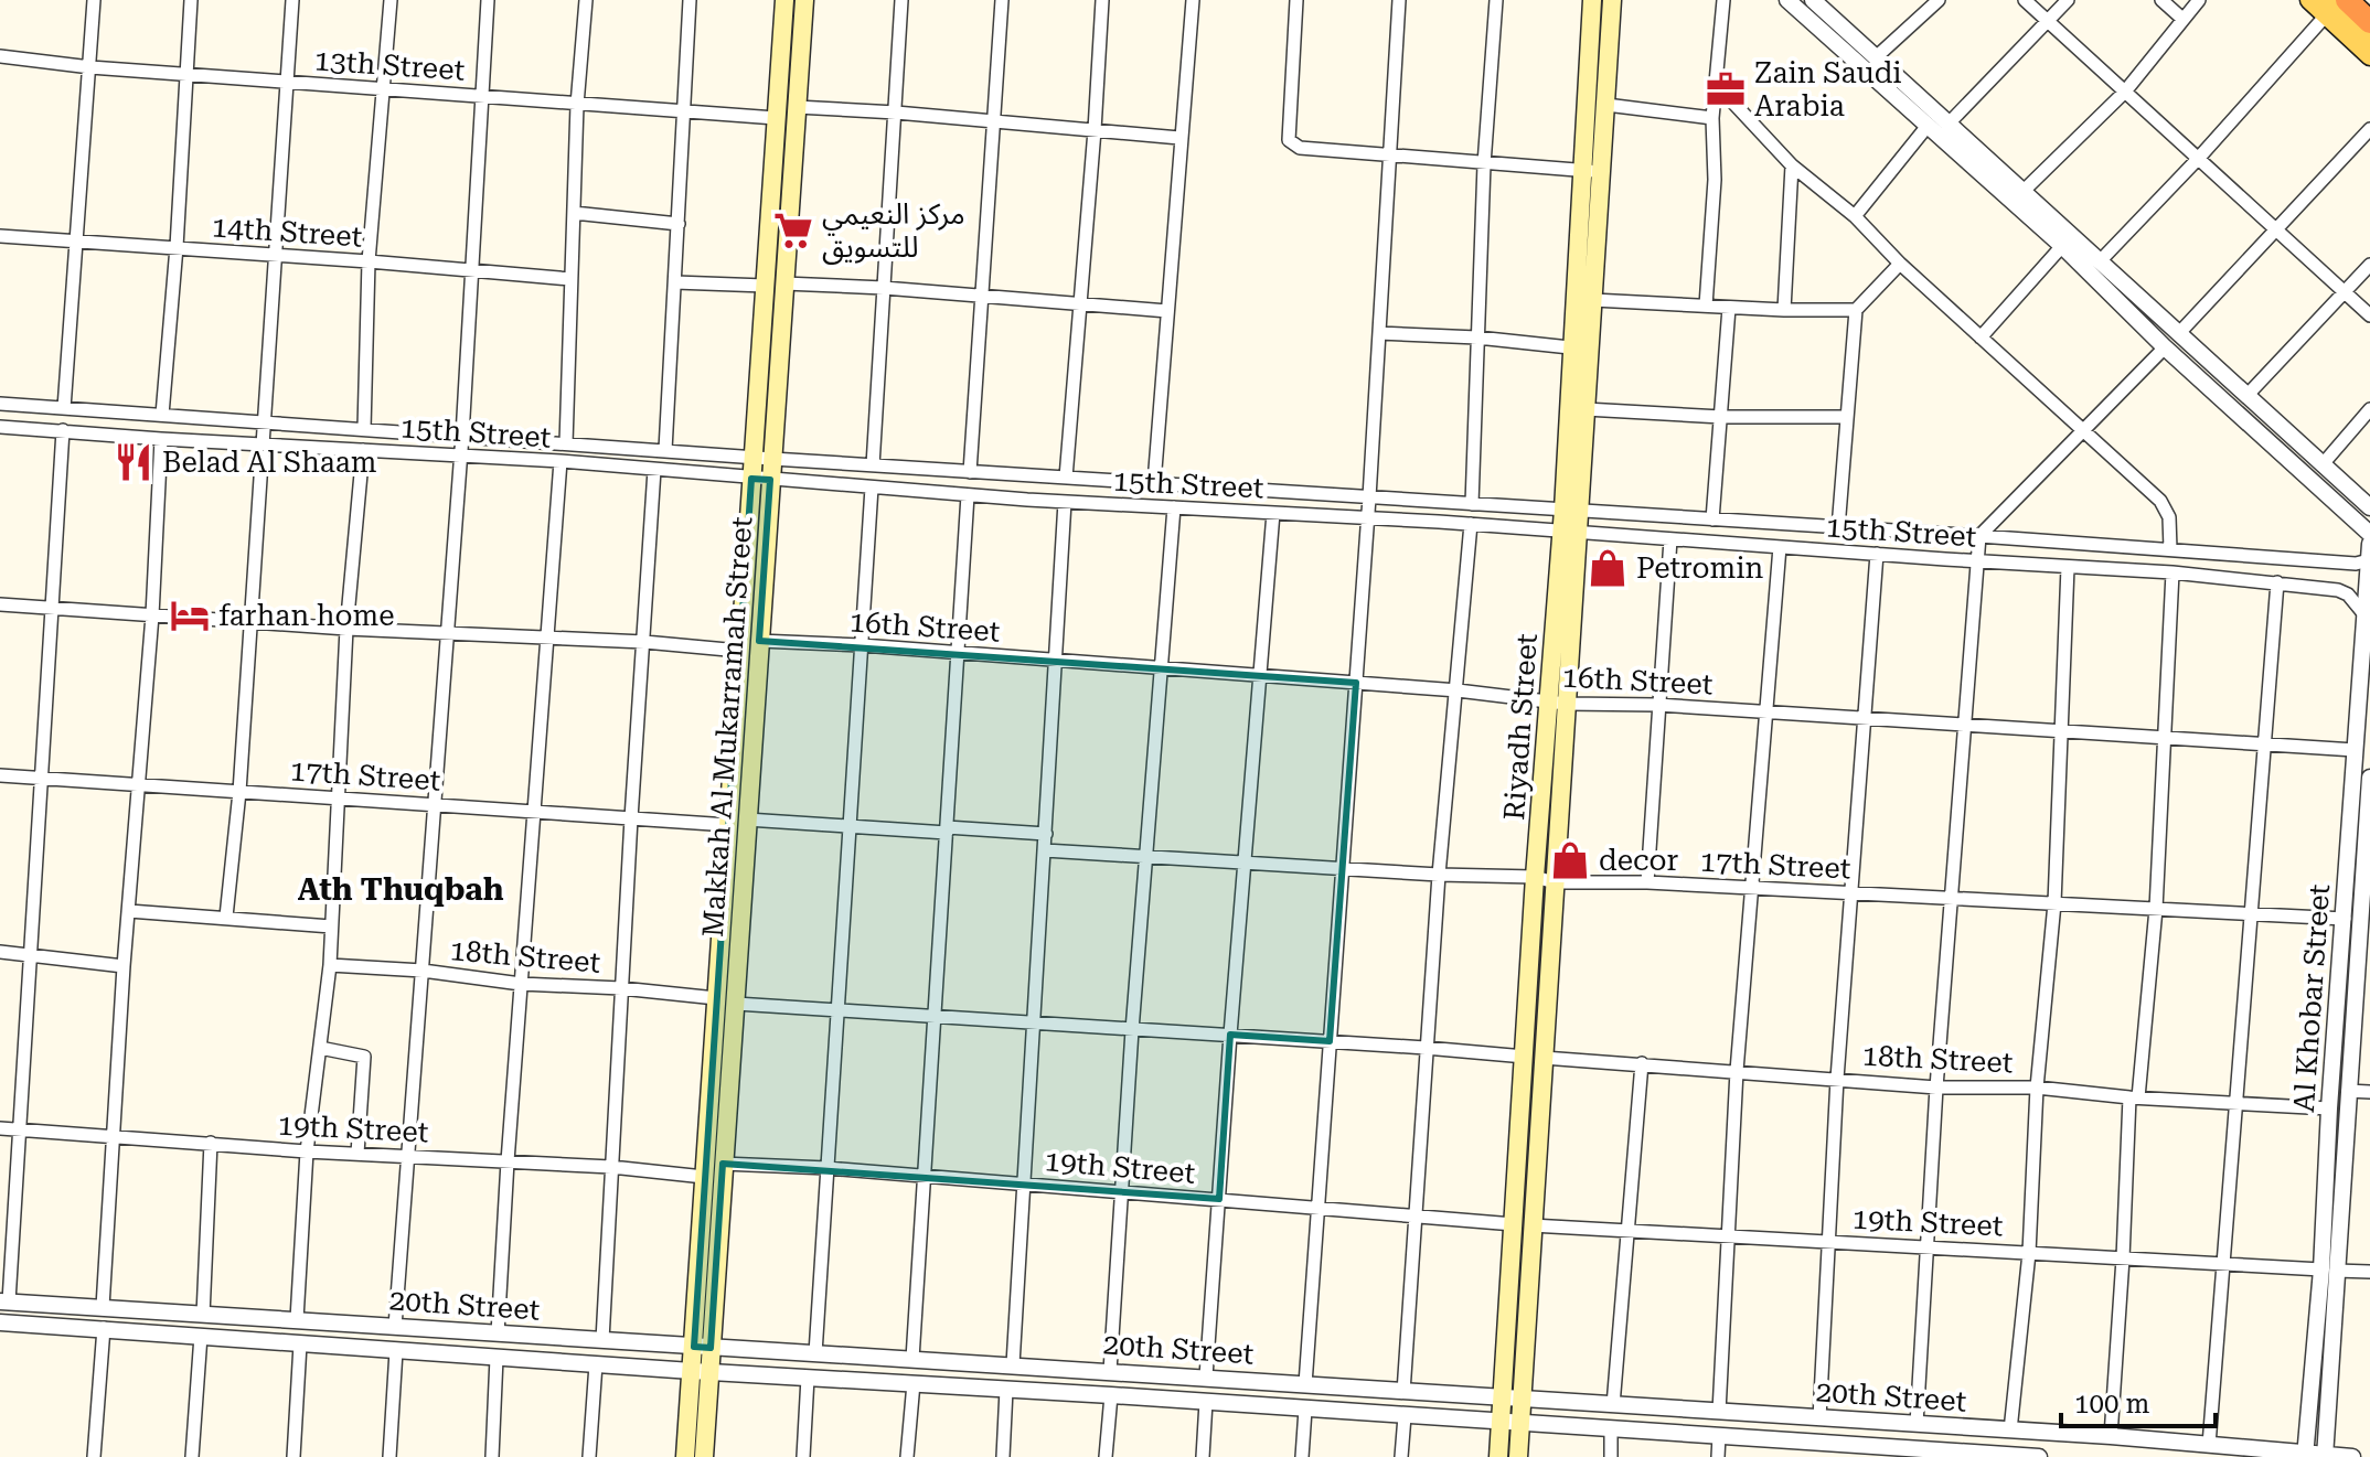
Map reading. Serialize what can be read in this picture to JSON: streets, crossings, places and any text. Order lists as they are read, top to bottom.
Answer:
{
  "streets": {
    "main road": ["Makkah Al Mukarramah Street", "Riyadh Street"],
    "street": [
      "13th Street",
      "14th Street",
      "15th Street",
      "16th Street",
      "17th Street",
      "18th Street",
      "Al Khobar Street",
      "19th Street",
      "20th Street"
    ]
  },
  "crossings": [
    ["13th Street", "Makkah Al Mukarramah Street"],
    ["15th Street", "Makkah Al Mukarramah Street"],
    ["15th Street", "Riyadh Street"],
    ["15th Street", "Al Khobar Street"],
    ["16th Street", "Makkah Al Mukarramah Street"],
    ["16th Street", "Riyadh Street"],
    ["16th Street", "Al Khobar Street"],
    ["Makkah Al Mukarramah Street", "17th Street"],
    ["Makkah Al Mukarramah Street", "18th Street"],
    ["Makkah Al Mukarramah Street", "19th Street"],
    ["Makkah Al Mukarramah Street", "20th Street"],
    ["Riyadh Street", "17th Street"],
    ["Riyadh Street", "18th Street"],
    ["Riyadh Street", "19th Street"],
    ["Riyadh Street", "20th Street"],
    ["17th Street", "Al Khobar Street"],
    ["18th Street", "Al Khobar Street"],
    ["Al Khobar Street", "19th Street"],
    ["Al Khobar Street", "20th Street"]
  ],
  "districts": ["Ath Thuqbah"],
  "places": {
    "office": ["Zain Saudi Arabia"],
    "supermarket": ["مركز النعيمي للتسويق"],
    "restaurant": ["Belad Al Shaam"],
    "shop": ["Petromin", "decor"],
    "hotel": ["farhan home"]
  },
  "scale_bar": "100 m"
}
